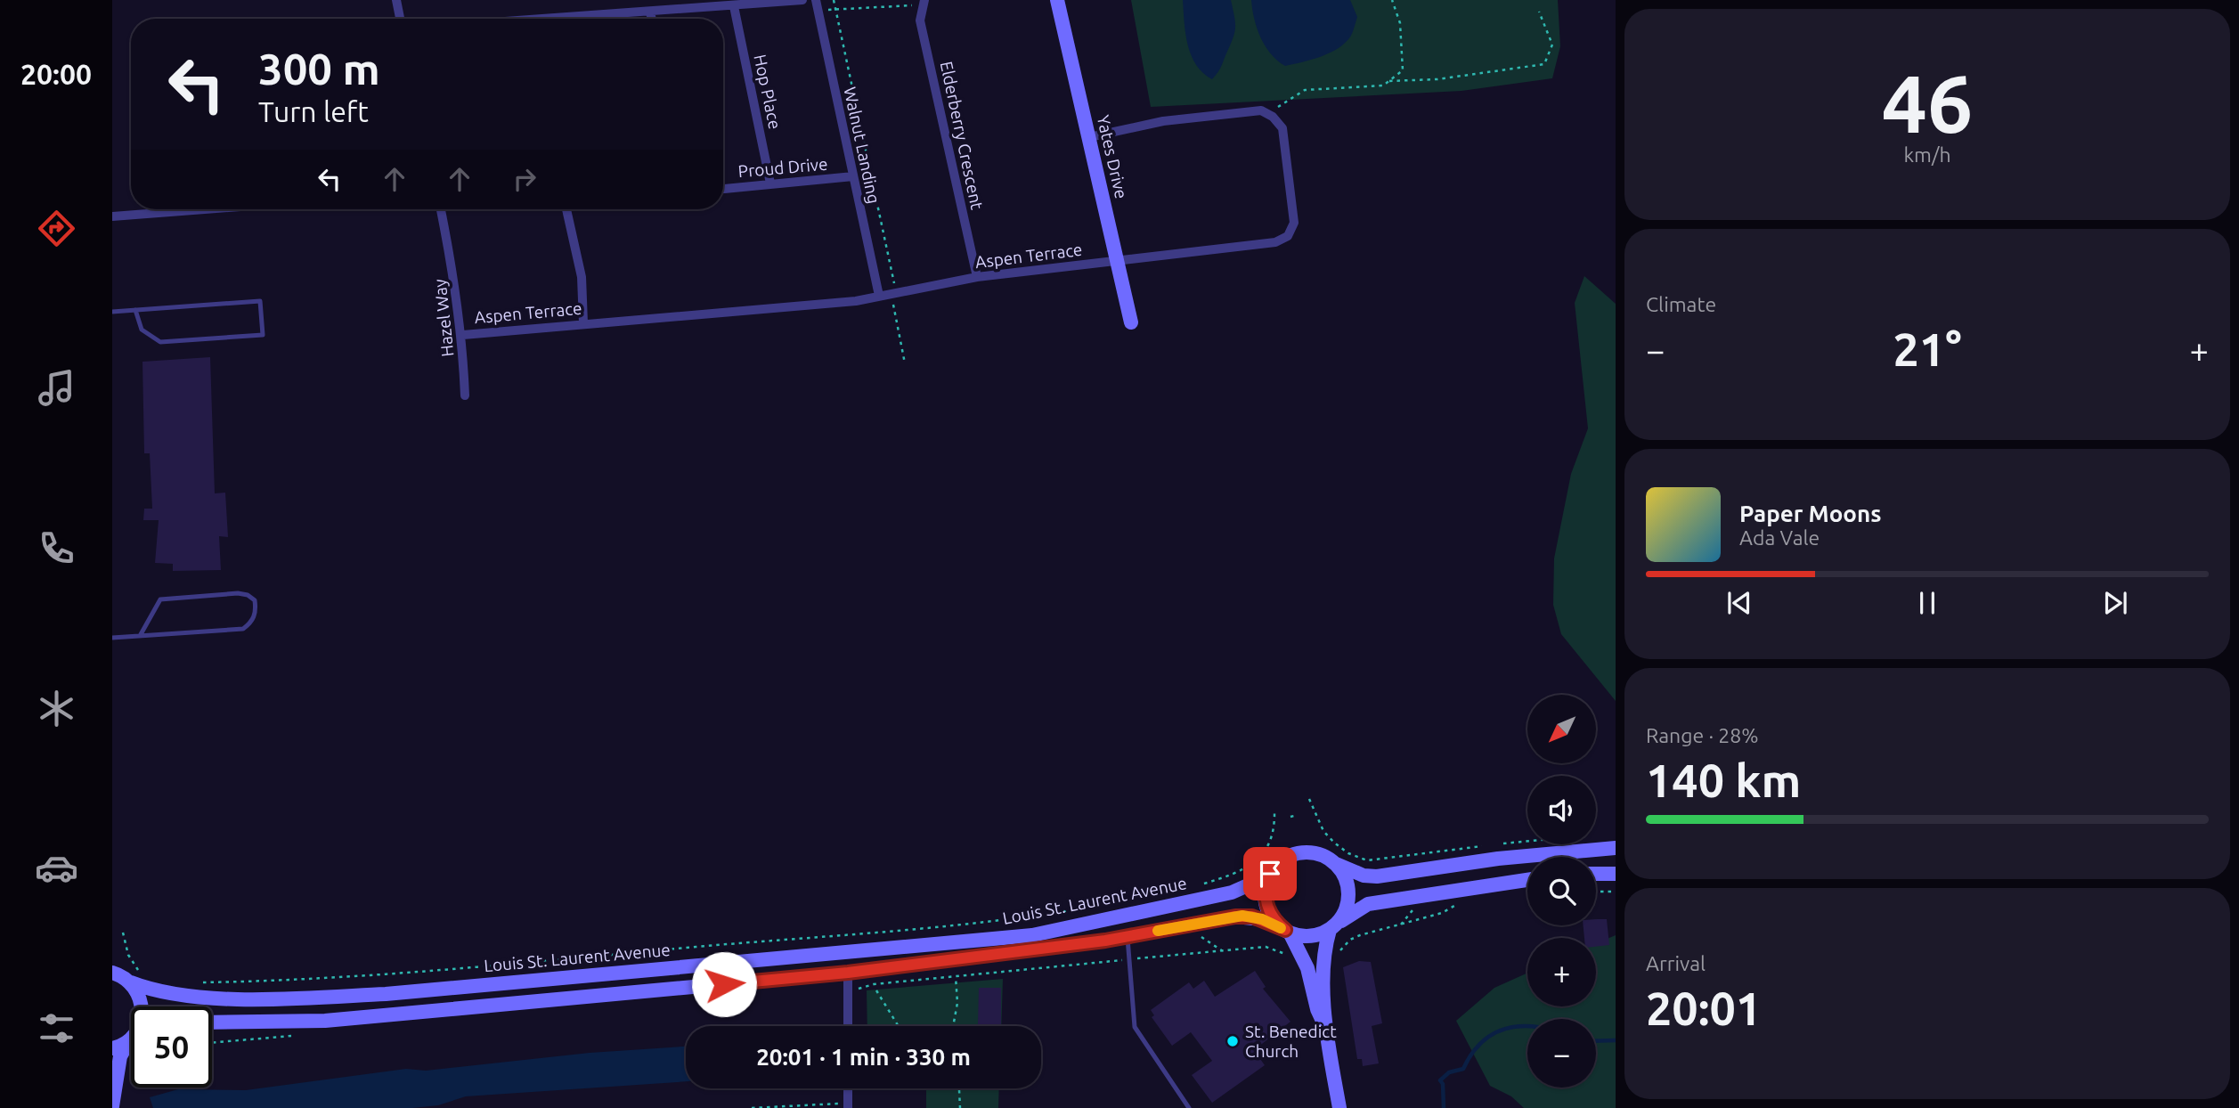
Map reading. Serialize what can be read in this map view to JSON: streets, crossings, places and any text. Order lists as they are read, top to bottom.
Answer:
{
  "streets": {
    "main road": ["Yates Drive", "Louis St. Laurent Avenue"],
    "street": [
      "Hop Place",
      "Elderberry Crescent",
      "Walnut Landing",
      "Proud Drive",
      "Aspen Terrace",
      "Hazel Way"
    ]
  },
  "crossings": [
    ["Hop Place", "Proud Drive"],
    ["Elderberry Crescent", "Aspen Terrace"],
    ["Walnut Landing", "Proud Drive"],
    ["Walnut Landing", "Aspen Terrace"],
    ["Yates Drive", "Aspen Terrace"],
    ["Aspen Terrace", "Hazel Way"]
  ],
  "places": ["St. Benedict Church"],
  "north": "bottom left",
  "page": {
    "tabs": "20:00",
    "tile": [
      ["46", "km/h"],
      "Climate",
      ["Range · 28%", "140 km"],
      ["Arrival", "20:01"]
    ],
    "turn": ["300 m", "Turn left"],
    "heat": ["−", "21°", "+"],
    "song": ["Paper Moons", "Ada Vale"],
    "map_buttons": ["+", "−"],
    "limit": "50",
    "trip": "20:01 · 1 min · 330 m"
  }
}
